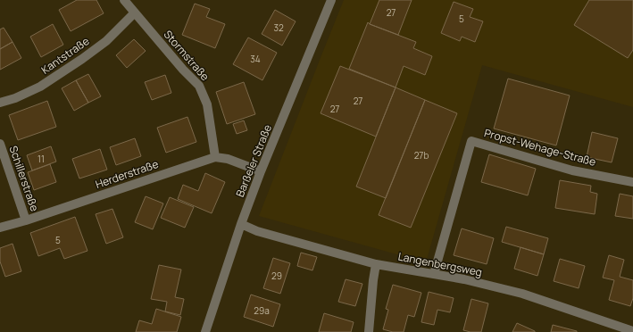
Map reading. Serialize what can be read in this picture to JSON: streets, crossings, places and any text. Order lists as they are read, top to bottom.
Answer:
{
  "streets": {
    "street": [
      "Kantstraße",
      "Stormstraße",
      "Propst-Wehage-Straße",
      "Barßeler Straße",
      "Herderstraße",
      "Schillerstraße",
      "Langenbergsweg"
    ]
  },
  "crossings": [
    ["Kantstraße", "Stormstraße"],
    ["Stormstraße", "Herderstraße"],
    ["Propst-Wehage-Straße", "Langenbergsweg"],
    ["Barßeler Straße", "Langenbergsweg"],
    ["Herderstraße", "Schillerstraße"]
  ],
  "house_numbers": [
    "27",
    "5",
    "32",
    "34",
    "27",
    "27",
    "27b",
    "11",
    "5",
    "29",
    "29a"
  ]
}
